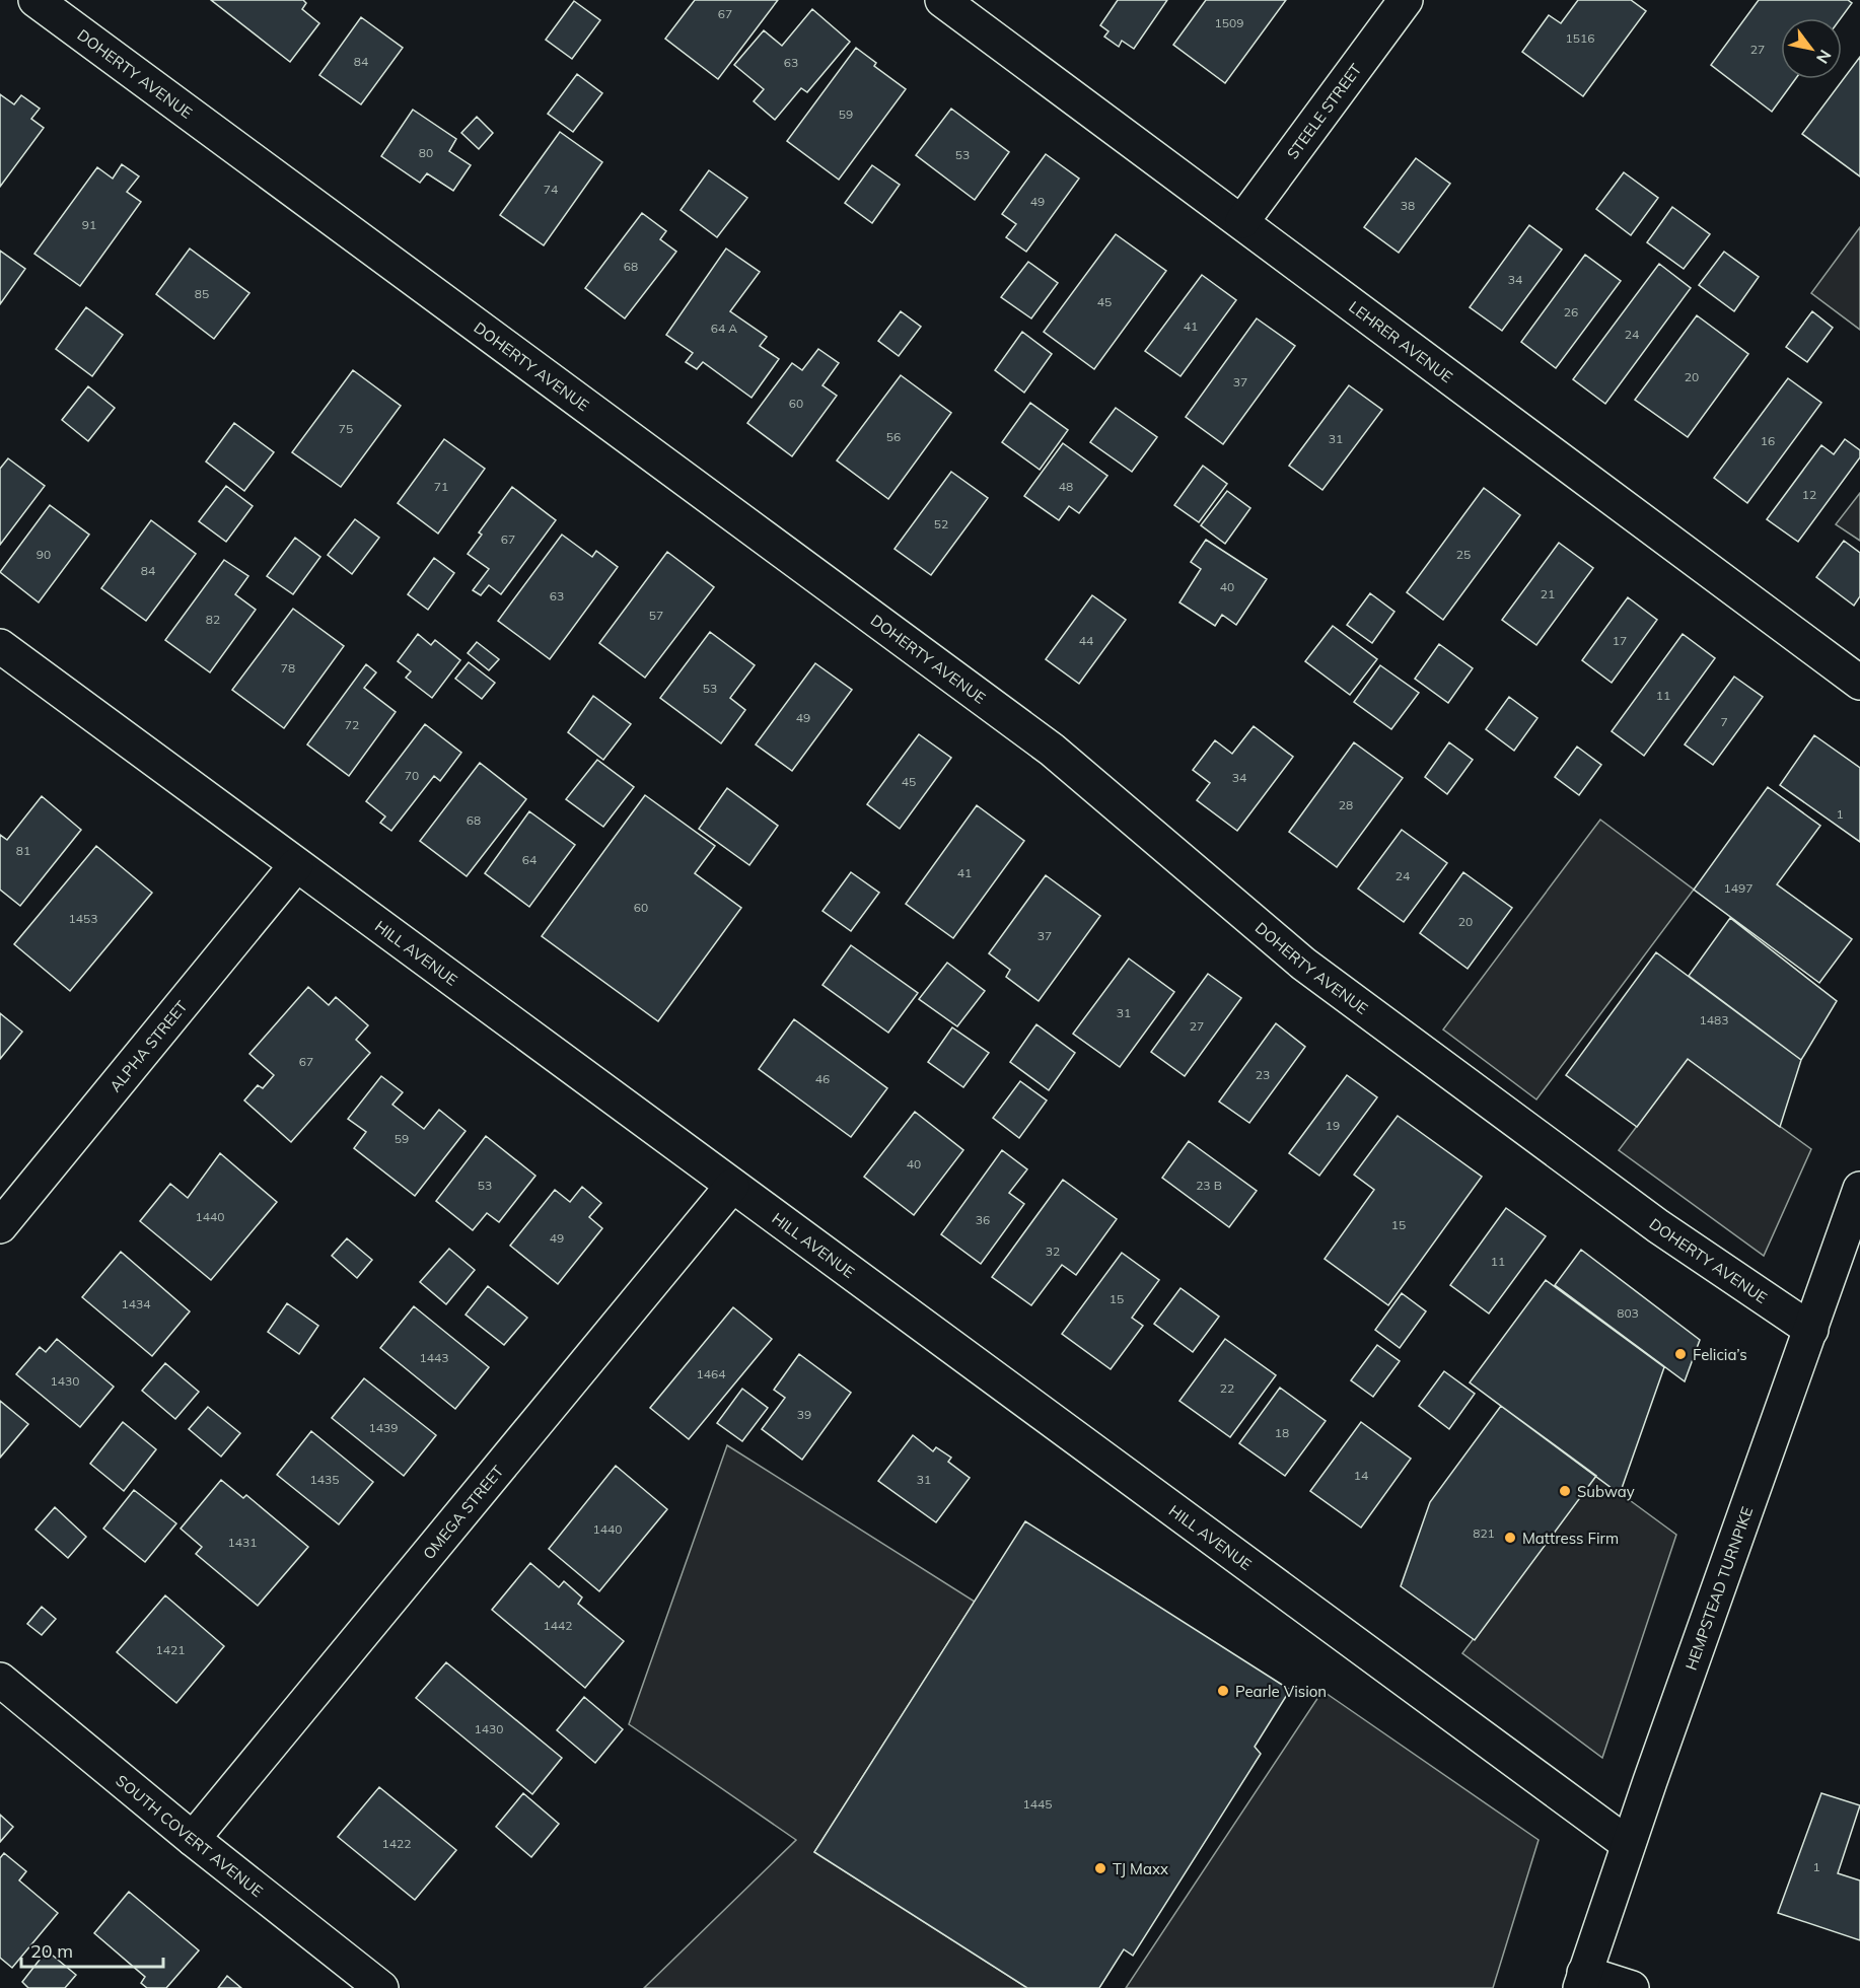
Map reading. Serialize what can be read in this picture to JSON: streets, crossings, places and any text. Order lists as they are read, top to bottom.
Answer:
{
  "streets": {
    "street": [
      "DOHERTY AVENUE",
      "STEELE STREET",
      "LEHRER AVENUE",
      "HILL AVENUE",
      "ALPHA STREET",
      "OMEGA STREET",
      "HEMPSTEAD TURNPIKE",
      "SOUTH COVERT AVENUE"
    ]
  },
  "crossings": [
    ["DOHERTY AVENUE", "HEMPSTEAD TURNPIKE"],
    ["STEELE STREET", "LEHRER AVENUE"],
    ["HILL AVENUE", "ALPHA STREET"],
    ["HILL AVENUE", "OMEGA STREET"],
    ["HILL AVENUE", "HEMPSTEAD TURNPIKE"],
    ["OMEGA STREET", "SOUTH COVERT AVENUE"]
  ],
  "places": [
    "Felicia’s",
    "Subway",
    "Mattress Firm",
    "Pearle Vision",
    "TJ Maxx"
  ],
  "house_numbers": [
    "67",
    "1509",
    "1516",
    "27",
    "84",
    "63",
    "59",
    "80",
    "53",
    "74",
    "49",
    "38",
    "91",
    "68",
    "34",
    "85",
    "45",
    "26",
    "41",
    "64 A",
    "24",
    "20",
    "37",
    "60",
    "75",
    "56",
    "31",
    "16",
    "71",
    "48",
    "12",
    "52",
    "67",
    "90",
    "25",
    "84",
    "40",
    "21",
    "63",
    "57",
    "82",
    "44",
    "17",
    "78",
    "53",
    "11",
    "49",
    "7",
    "72",
    "70",
    "34",
    "45",
    "28",
    "1",
    "68",
    "81",
    "64",
    "41",
    "24",
    "1497",
    "60",
    "1453",
    "20",
    "37",
    "31",
    "1483",
    "27",
    "67",
    "23",
    "46",
    "19",
    "59",
    "40",
    "53",
    "23 B",
    "1440",
    "36",
    "15",
    "49",
    "32",
    "11",
    "15",
    "1434",
    "803",
    "1443",
    "1464",
    "1430",
    "22",
    "39",
    "1439",
    "18",
    "14",
    "1435",
    "31",
    "1440",
    "821",
    "1431",
    "1442",
    "1421",
    "1430",
    "1445",
    "1422",
    "1"
  ],
  "scale_bar": "20 m",
  "north": "bottom right"
}
